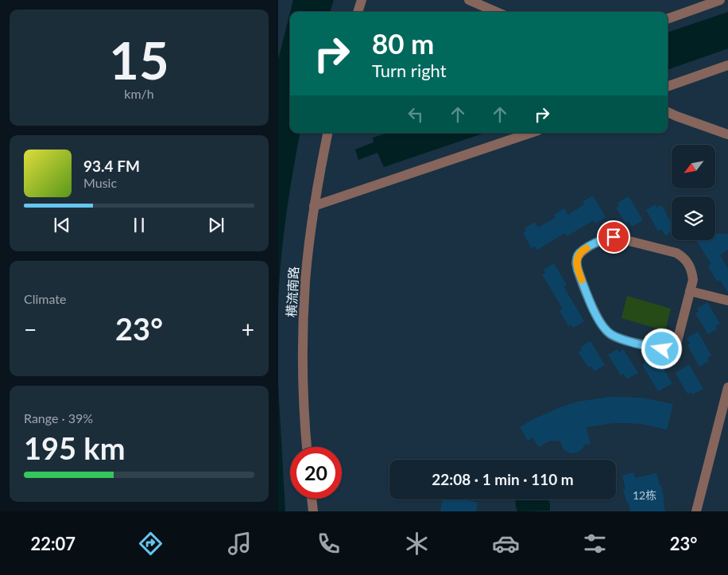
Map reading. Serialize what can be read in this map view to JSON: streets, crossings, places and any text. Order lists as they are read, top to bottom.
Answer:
{
  "streets": {
    "street": ["横流南路"]
  },
  "house_numbers": ["12栋"],
  "north": "bottom left",
  "page": {
    "tile": [
      ["15", "km/h"],
      "Climate",
      ["Range · 39%", "195 km"]
    ],
    "turn": ["80 m", "Turn right"],
    "song": ["93.4 FM", "Music"],
    "heat": ["−", "23°", "+"],
    "limit": "20",
    "trip": "22:08 · 1 min · 110 m",
    "tabs": ["22:07", "23°"]
  }
}
